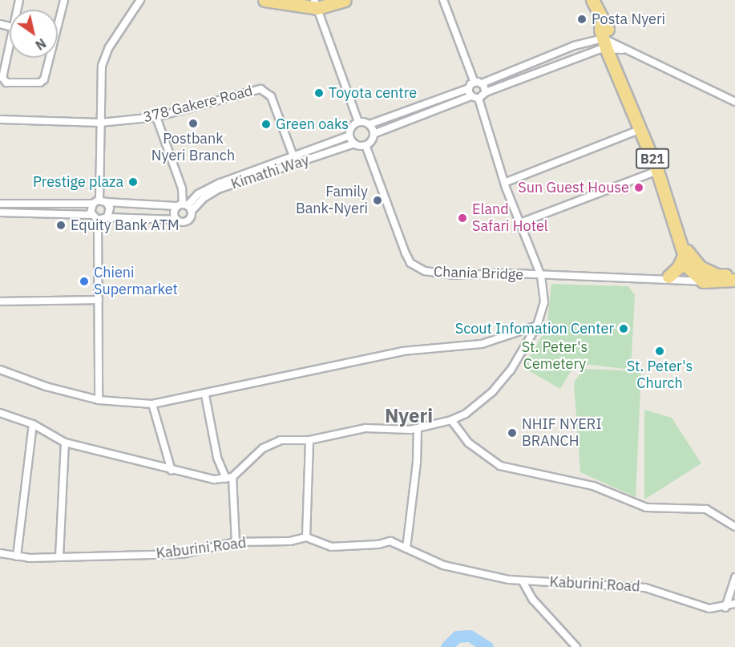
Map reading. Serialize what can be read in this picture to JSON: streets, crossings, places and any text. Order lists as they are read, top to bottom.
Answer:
{
  "streets": {
    "highway": ["B21"],
    "street": [
      "378 Gakere Road",
      "Kimathi Way",
      "Chania Bridge",
      "Kaburini Road"
    ]
  },
  "crossings": [
    ["378 Gakere Road", "Kimathi Way"],
    ["B21", "Chania Bridge"],
    ["Kimathi Way", "Chania Bridge"]
  ],
  "districts": ["Nyeri"],
  "parks": ["St. Peter's Cemetery"],
  "places": [
    "Posta Nyeri",
    "Toyota centre",
    "Postbank Nyeri Branch",
    "Green oaks",
    "Prestige plaza",
    "Sun Guest House",
    "Family Bank-Nyeri",
    "Eland Safari Hotel",
    "Equity Bank ATM",
    "Chieni Supermarket",
    "Scout Infomation Center",
    "St. Peter's Church",
    "NHIF NYERI BRANCH"
  ],
  "north": "bottom right"
}
